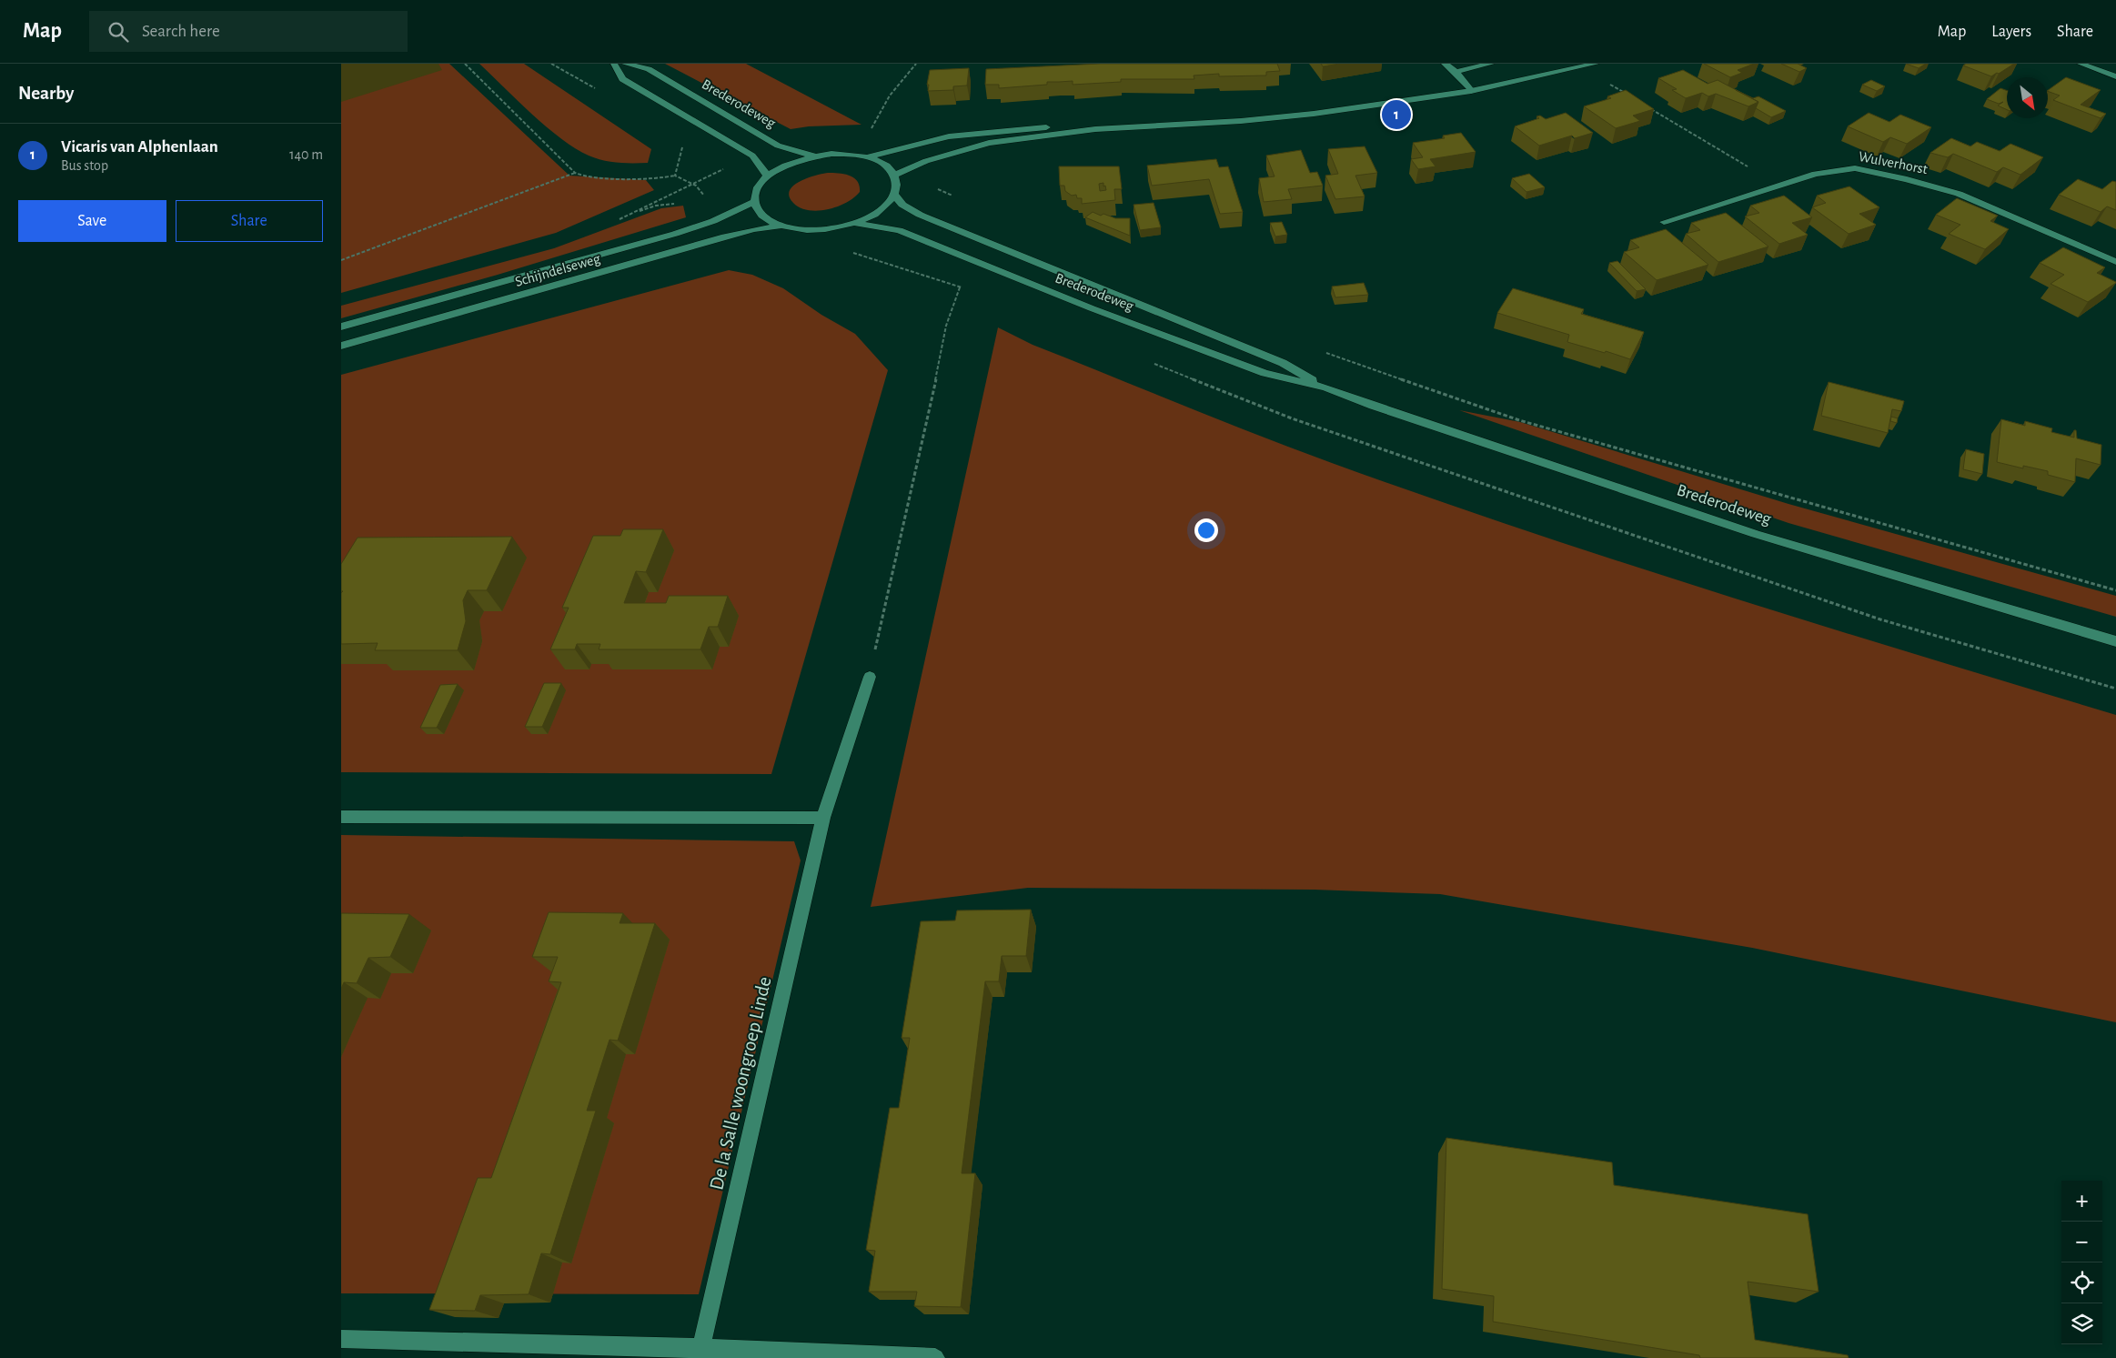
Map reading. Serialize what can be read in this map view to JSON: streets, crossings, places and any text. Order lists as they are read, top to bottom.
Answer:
{
  "streets": {
    "main road": [
      "Brederodeweg",
      "Wulverhorst",
      "Schijndelseweg",
      "De la Salle woongroep Linde"
    ]
  },
  "north": "bottom right",
  "page": {
    "header": "Map",
    "search": "Search here",
    "nav": ["Map", "Layers", "Share"],
    "heading": "Nearby",
    "pins": "1",
    "list": [
      {
        "mark": "1",
        "name": "Vicaris van Alphenlaan",
        "note": "Bus stop",
        "value": "140 m"
      }
    ],
    "buttons": ["Save", "Share"],
    "map_buttons": ["+", "−"]
  }
}
